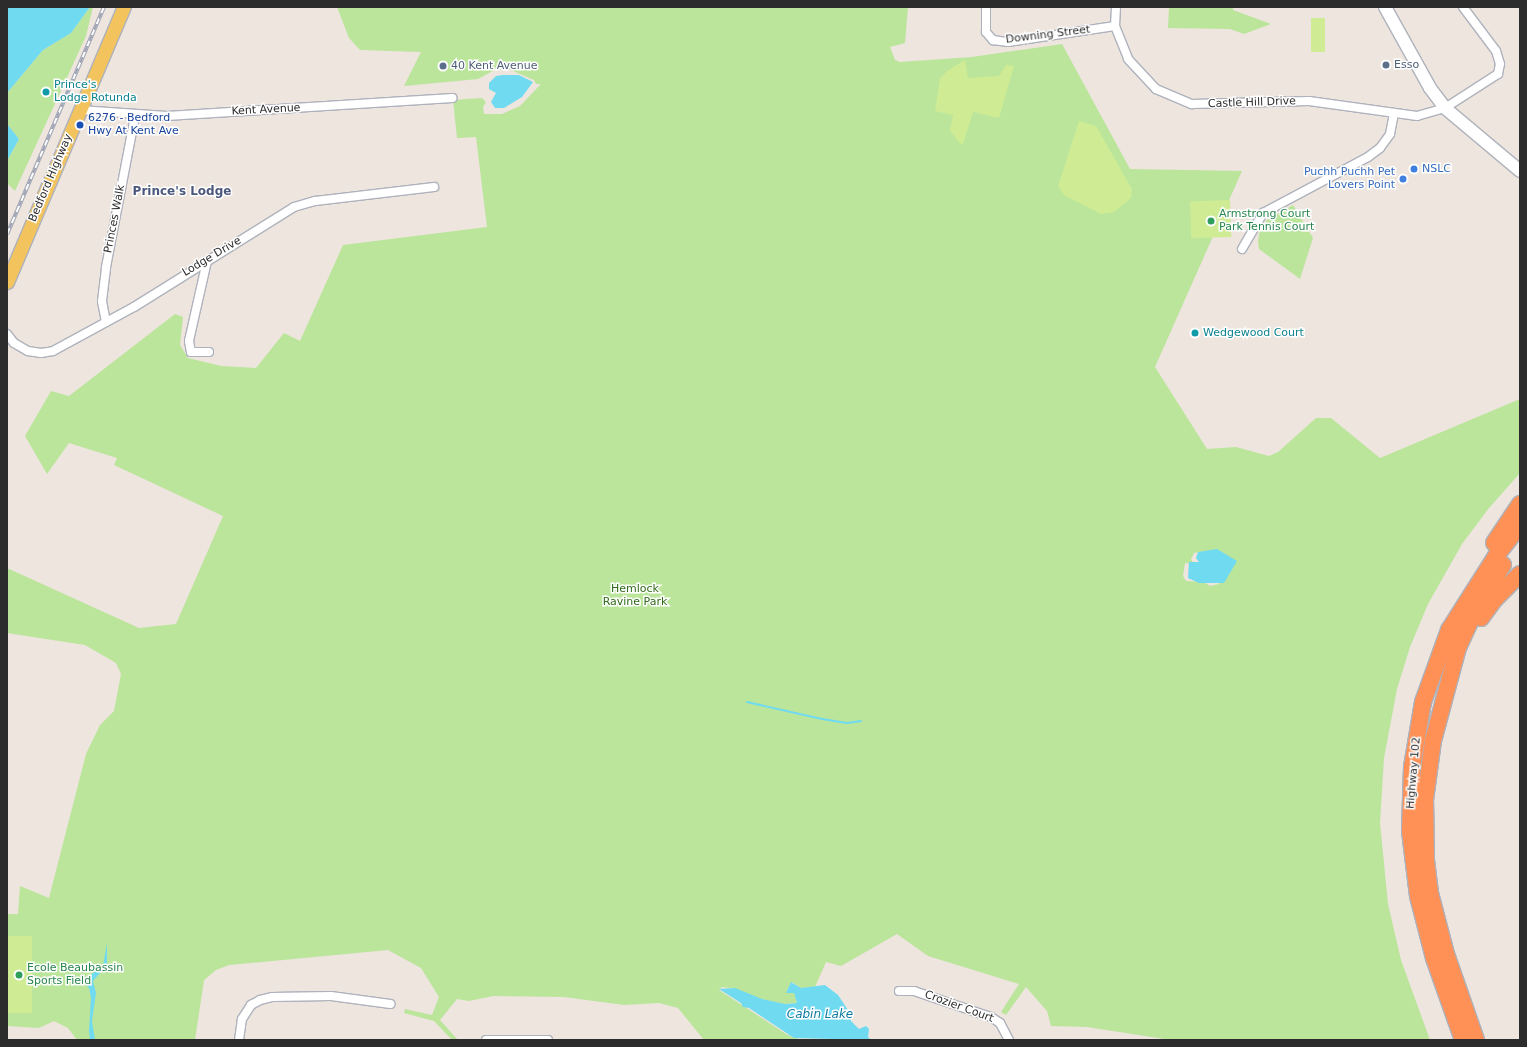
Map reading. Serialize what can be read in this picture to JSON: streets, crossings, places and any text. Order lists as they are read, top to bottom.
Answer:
{
  "streets": {
    "highway": ["Highway 102"],
    "main road": ["Bedford Highway"],
    "street": [
      "Downing Street",
      "Castle Hill Drive",
      "Kent Avenue",
      "Princes Walk",
      "Lodge Drive",
      "Crozier Court"
    ]
  },
  "crossings": [
    ["Downing Street", "Castle Hill Drive"],
    ["Kent Avenue", "Bedford Highway"],
    ["Kent Avenue", "Princes Walk"],
    ["Princes Walk", "Lodge Drive"]
  ],
  "districts": ["Prince's Lodge"],
  "water": ["Cabin Lake"],
  "parks": ["Hemlock Ravine Park"],
  "places": [
    "Esso",
    "40 Kent Avenue",
    "Prince's Lodge Rotunda",
    "6276 - Bedford Hwy At Kent Ave",
    "NSLC",
    "Puchh Puchh Pet Lovers Point",
    "Armstrong Court Park Tennis Court",
    "Wedgewood Court",
    "Ecole Beaubassin Sports Field"
  ]
}
